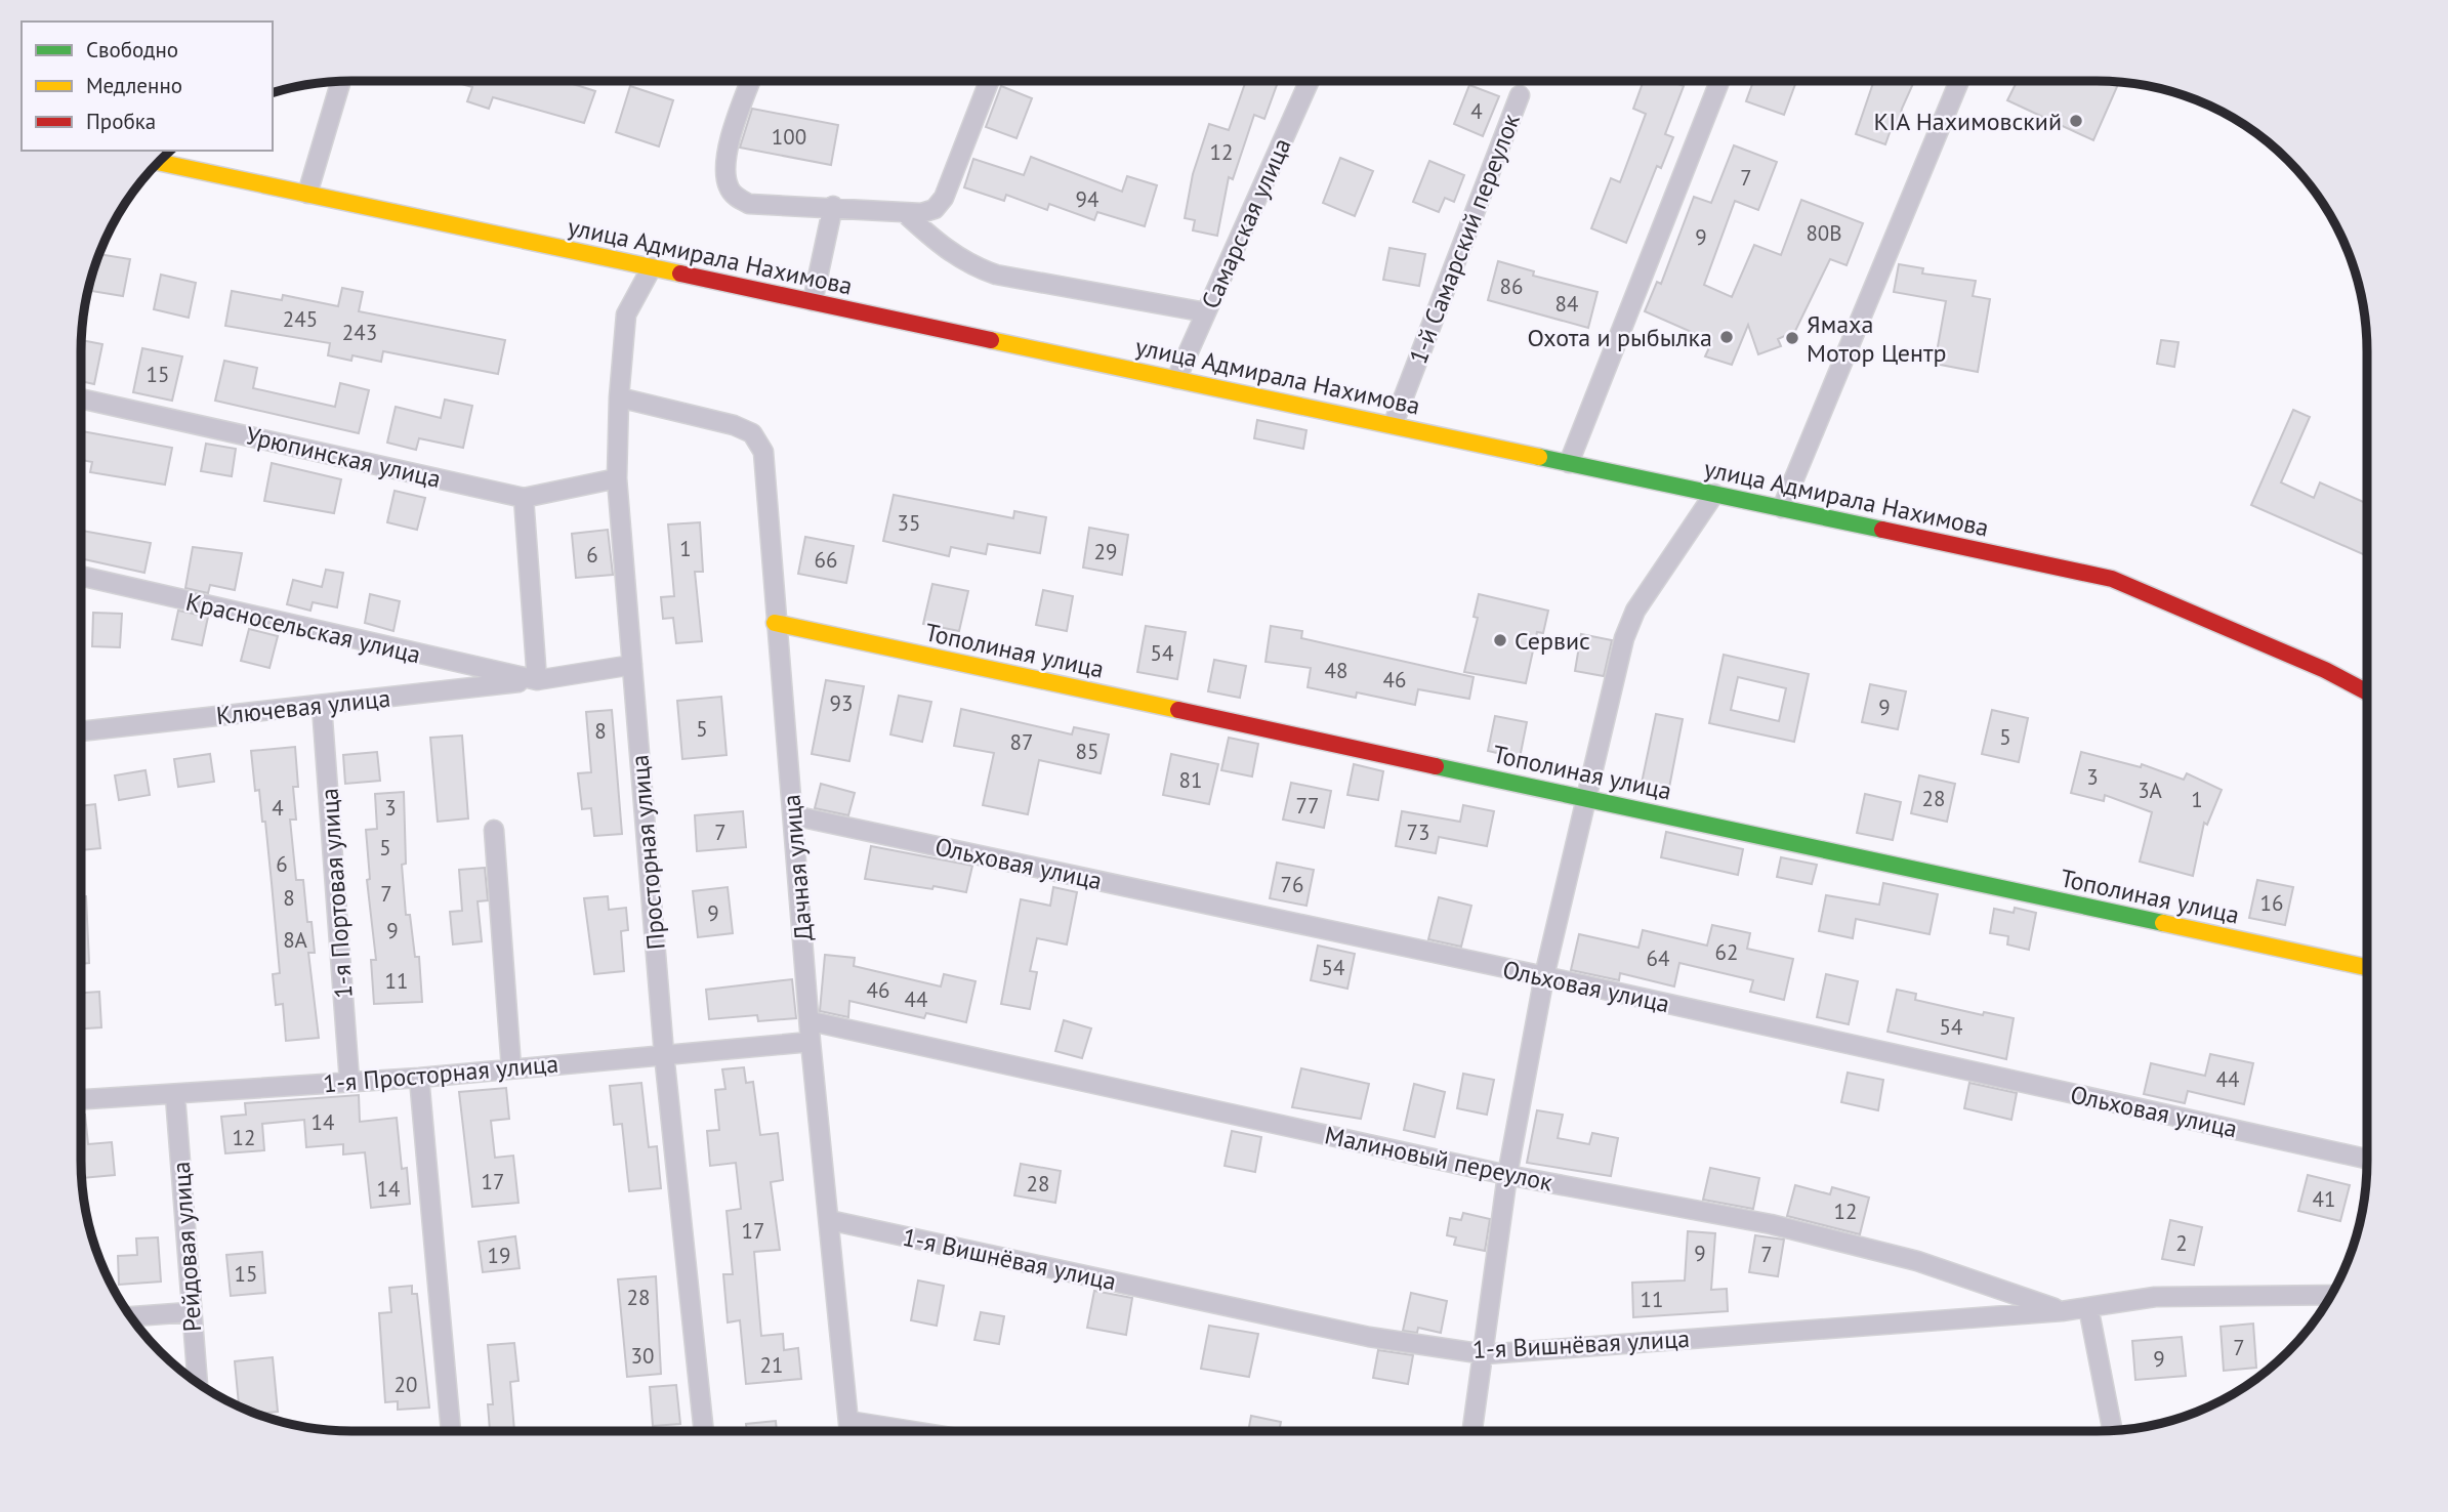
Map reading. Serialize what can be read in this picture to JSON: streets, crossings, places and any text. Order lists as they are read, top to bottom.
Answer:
{
  "streets": {
    "main road": ["улица Адмирала Нахимова", "Тополиная улица"],
    "street": [
      "Самарская улица",
      "1-й Самарский переулок",
      "Урюпинская улица",
      "Красносельская улица",
      "Ключевая улица",
      "Просторная улица",
      "Ольховая улица",
      "Дачная улица",
      "1-я Портовая улица",
      "1-я Просторная улица",
      "Малиновый переулок",
      "Рейдовая улица",
      "1-я Вишнёвая улица"
    ]
  },
  "crossings": [
    ["Самарская улица", "улица Адмирала Нахимова"],
    ["1-й Самарский переулок", "улица Адмирала Нахимова"],
    ["улица Адмирала Нахимова", "Просторная улица"],
    ["Урюпинская улица", "Просторная улица"],
    ["Красносельская улица", "Ключевая улица"],
    ["Тополиная улица", "Дачная улица"],
    ["Ключевая улица", "Просторная улица"],
    ["Ключевая улица", "1-я Портовая улица"],
    ["Просторная улица", "Дачная улица"],
    ["Просторная улица", "1-я Просторная улица"],
    ["Ольховая улица", "Дачная улица"],
    ["Дачная улица", "1-я Просторная улица"],
    ["Дачная улица", "Малиновый переулок"],
    ["Дачная улица", "1-я Вишнёвая улица"],
    ["1-я Портовая улица", "1-я Просторная улица"],
    ["1-я Просторная улица", "Рейдовая улица"],
    ["Малиновый переулок", "1-я Вишнёвая улица"]
  ],
  "places": [
    "KIA Нахимовский",
    "Охота и рыбылка",
    "Ямаха Мотор Центр",
    "Сервис"
  ],
  "house_numbers": [
    "4",
    "100",
    "12",
    "7",
    "94",
    "80В",
    "9",
    "86",
    "84",
    "245",
    "243",
    "15",
    "35",
    "1",
    "29",
    "6",
    "66",
    "54",
    "48",
    "46",
    "93",
    "9",
    "5",
    "8",
    "5",
    "87",
    "85",
    "3",
    "81",
    "3А",
    "28",
    "1",
    "77",
    "4",
    "3",
    "7",
    "73",
    "5",
    "6",
    "76",
    "7",
    "8",
    "16",
    "9",
    "9",
    "8А",
    "62",
    "64",
    "54",
    "11",
    "46",
    "44",
    "54",
    "44",
    "14",
    "12",
    "17",
    "28",
    "14",
    "41",
    "12",
    "17",
    "2",
    "9",
    "7",
    "19",
    "15",
    "28",
    "11",
    "7",
    "30",
    "9",
    "21",
    "20"
  ],
  "legend": ["Свободно", "Медленно", "Пробка"]
}
